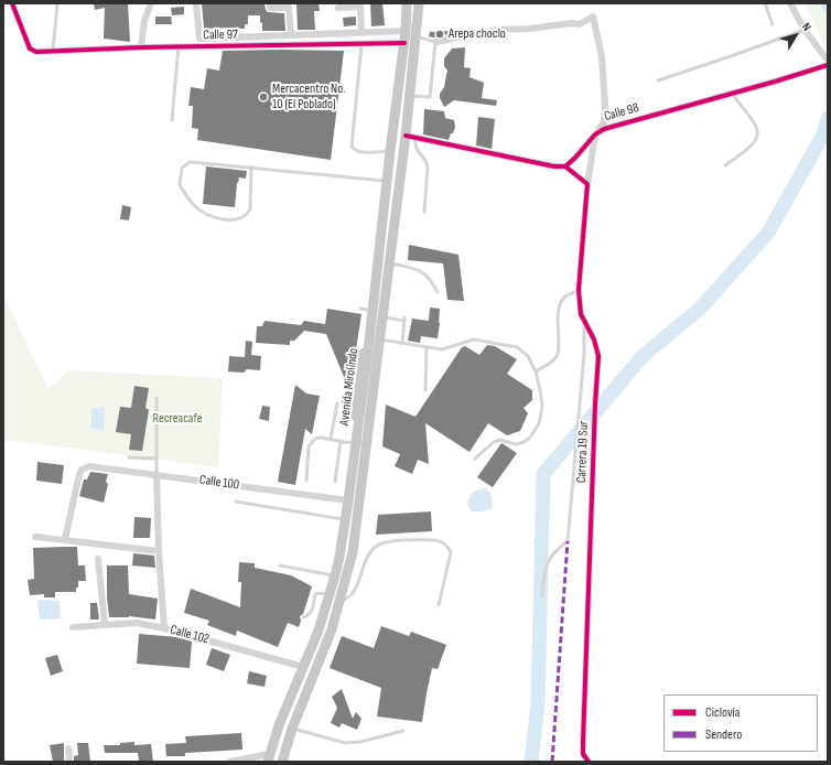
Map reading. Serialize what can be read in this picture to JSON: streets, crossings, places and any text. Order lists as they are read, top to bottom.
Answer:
{
  "streets": {
    "main road": ["Avenida Mirolindo"],
    "street": [
      "Calle 97",
      "Calle 98",
      "Carrera 19 Sur",
      "Calle 100",
      "Calle 102"
    ]
  },
  "crossings": [
    ["Calle 97", "Avenida Mirolindo"],
    ["Calle 98", "Carrera 19 Sur"],
    ["Avenida Mirolindo", "Calle 100"],
    ["Avenida Mirolindo", "Calle 102"]
  ],
  "parks": ["Recreacafe"],
  "places": ["Arepa choclo", "Mercacentro No. 10 (El Poblado)"],
  "legend": ["Ciclovía", "Sendero"],
  "north": "top right"
}
